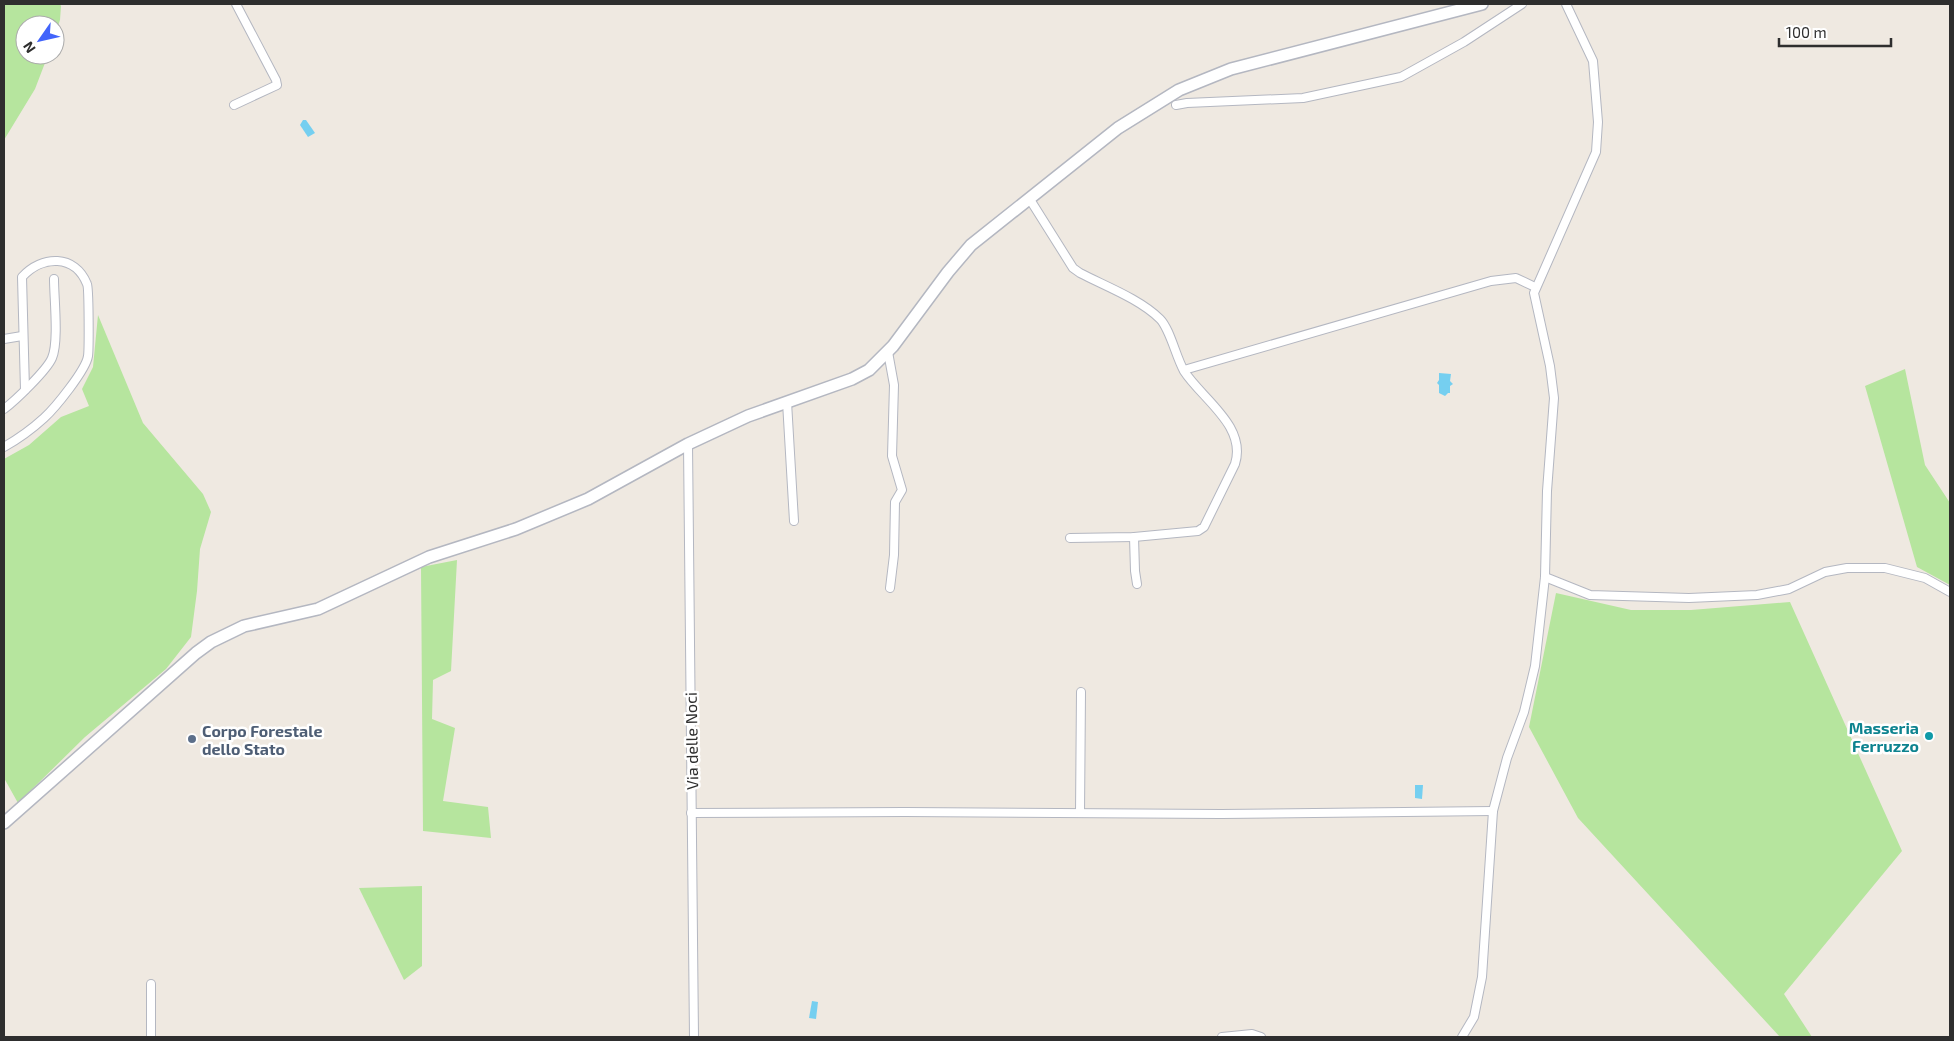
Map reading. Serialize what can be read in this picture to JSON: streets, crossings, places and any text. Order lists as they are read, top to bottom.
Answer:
{
  "streets": {
    "street": ["Via delle Noci"]
  },
  "places": ["Masseria Ferruzzo", "Corpo Forestale dello Stato"],
  "scale_bar": "100 m",
  "north": "bottom left"
}
